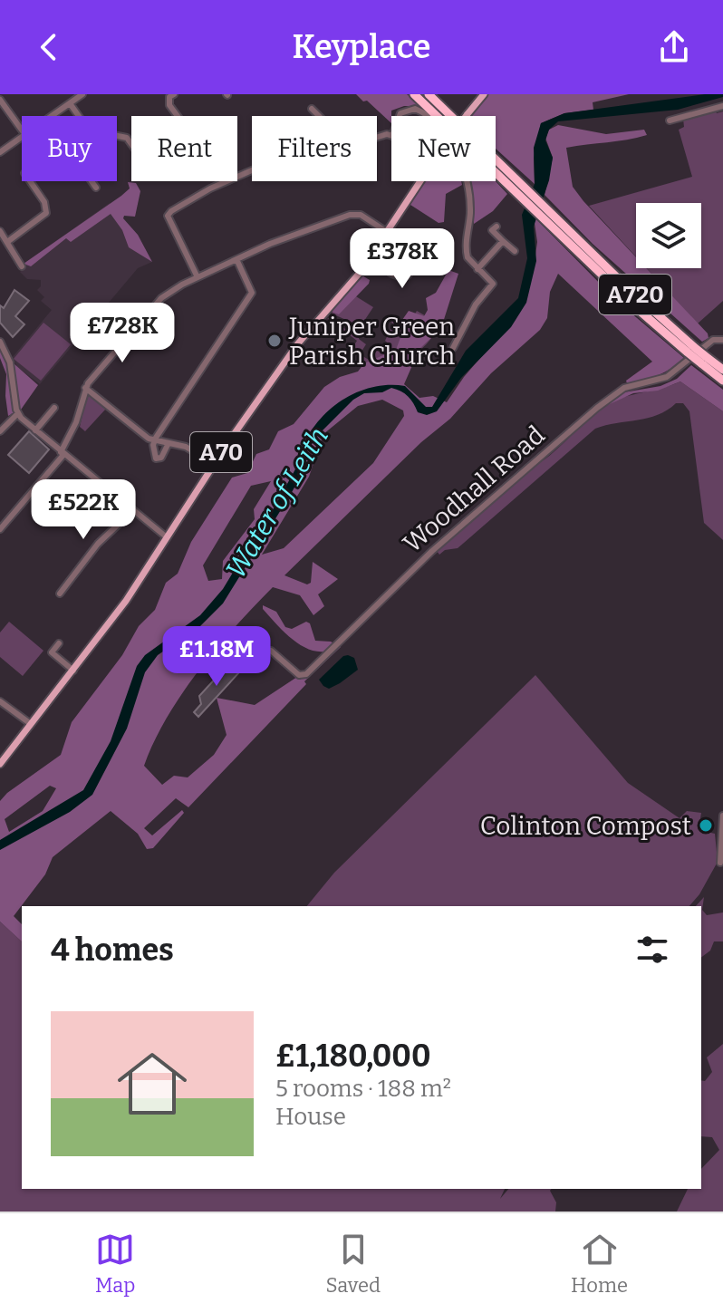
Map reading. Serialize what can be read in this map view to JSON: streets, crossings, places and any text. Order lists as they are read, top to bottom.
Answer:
{
  "streets": {
    "highway": ["A720"],
    "main road": ["A70"],
    "street": ["Woodhall Road"]
  },
  "water": ["Water of Leith"],
  "places": ["Juniper Green Parish Church", "Colinton Compost"],
  "page": {
    "header": "Keyplace",
    "chip": [
      "Buy",
      "Rent",
      "Filters",
      "New"
    ],
    "price": [
      "£378K",
      "£728K",
      "£522K",
      "£1.18M"
    ],
    "heading": "4 homes",
    "list": [
      {
        "name": "£1,180,000",
        "note": "5 rooms · 188 m² · House"
      }
    ],
    "tabs": ["Map", "Saved", "Home"]
  }
}
